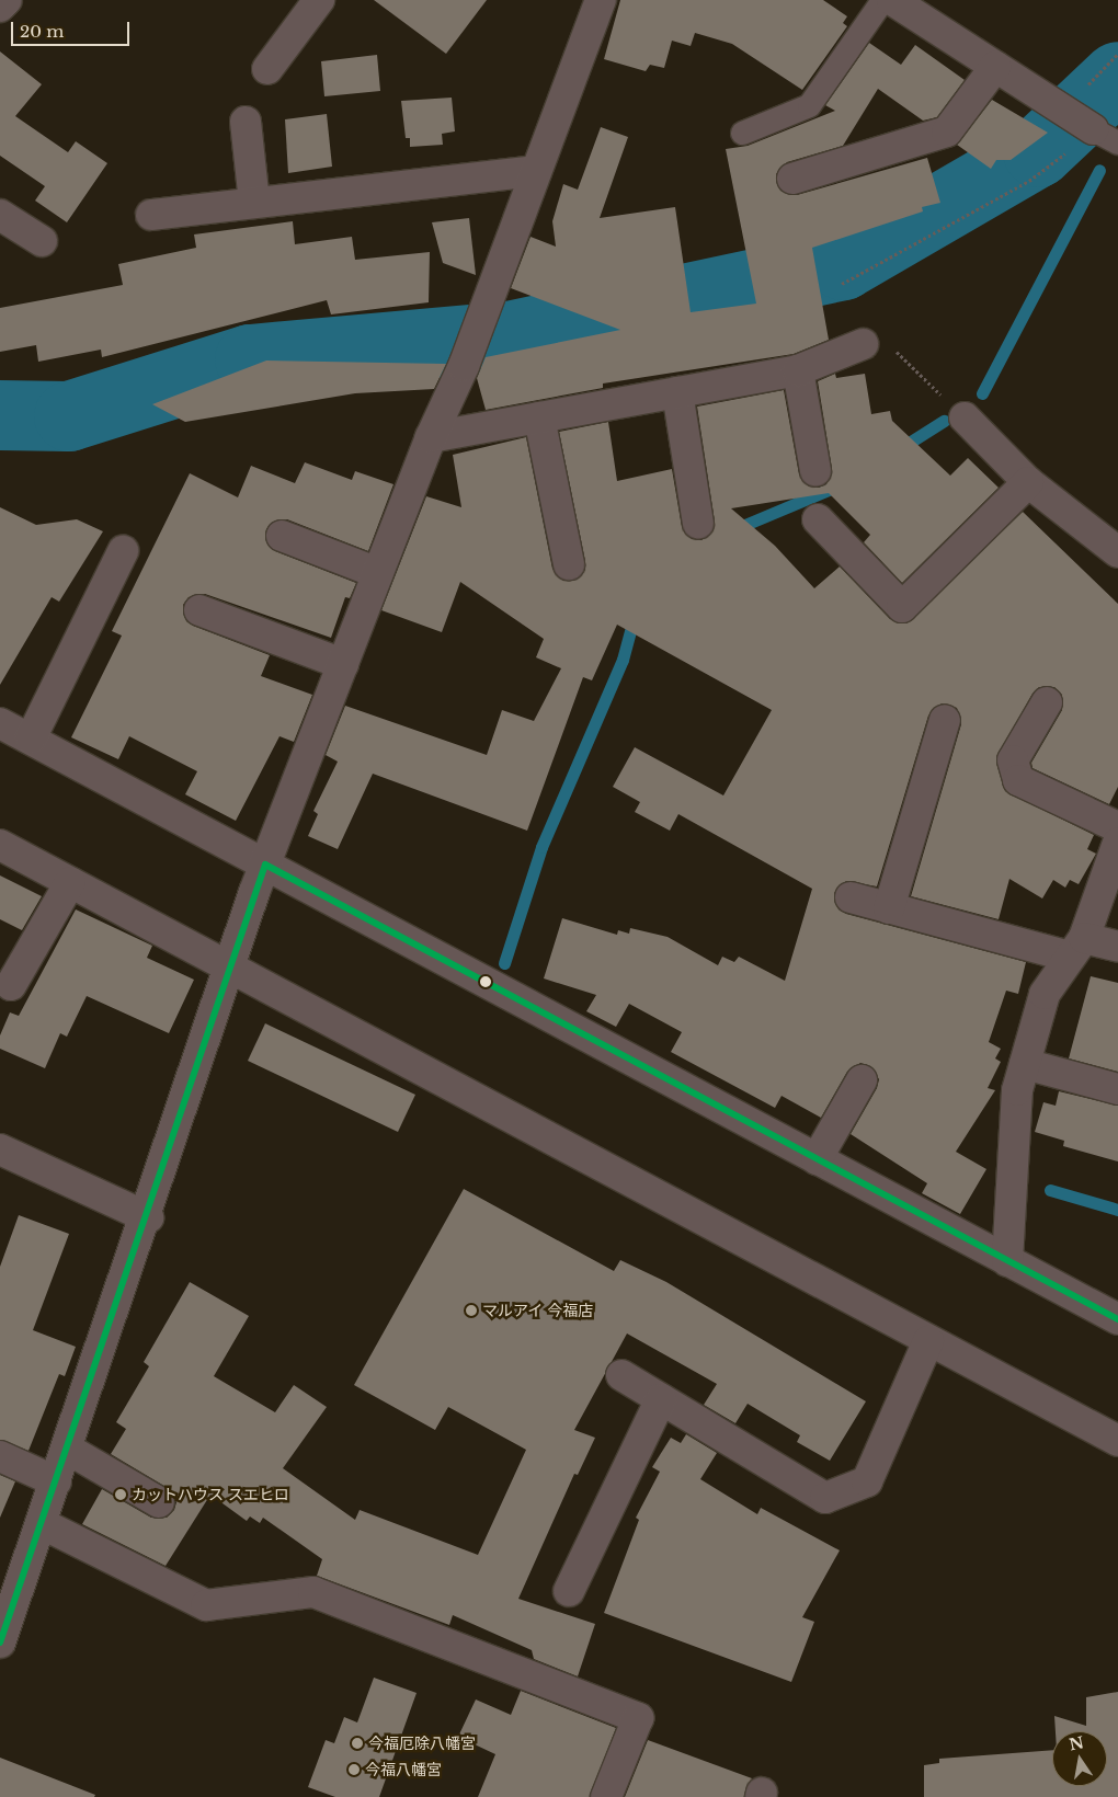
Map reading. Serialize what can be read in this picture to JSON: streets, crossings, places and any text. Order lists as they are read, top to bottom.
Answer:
{
  "places": [
    "マルアイ 今福店",
    "カットハウス スエヒロ",
    "今福厄除八幡宮",
    "今福八幡宮"
  ],
  "scale_bar": "20 m",
  "north": "top"
}
